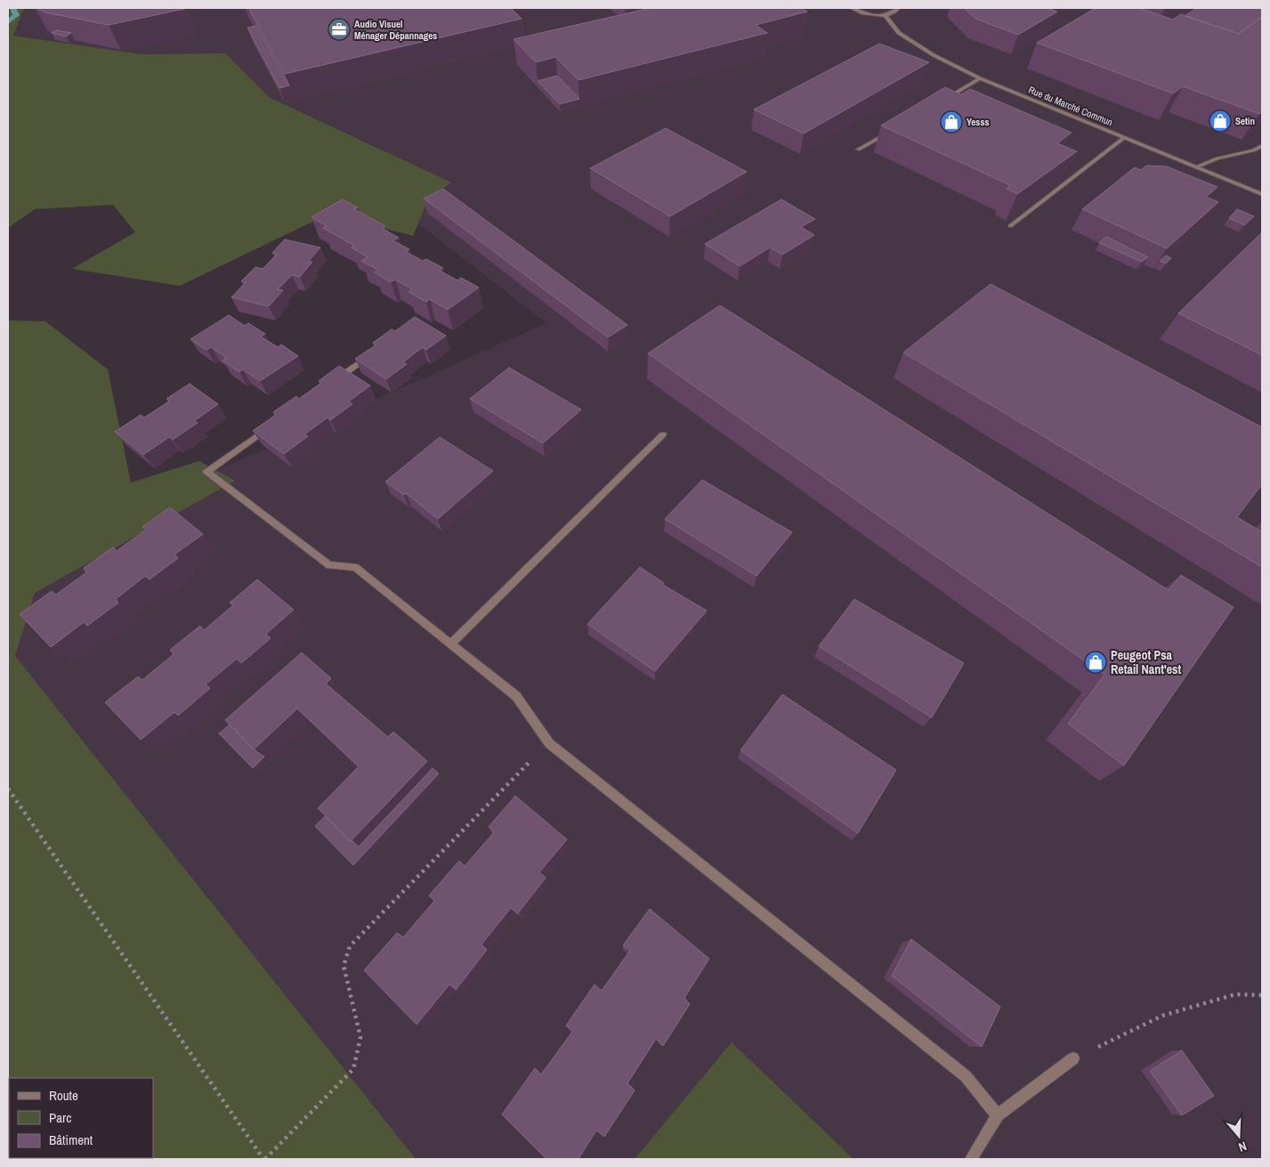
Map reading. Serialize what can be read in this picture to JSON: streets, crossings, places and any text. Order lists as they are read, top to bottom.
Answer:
{
  "streets": {
    "street": ["Rue du Marché Commun"]
  },
  "places": {
    "office": ["Audio Visuel Ménager Dépannages"],
    "shop": ["Setin", "Yesss", "Peugeot Psa Retail Nant'est"]
  },
  "legend": ["Route", "Parc", "Bâtiment"],
  "north": "bottom"
}
